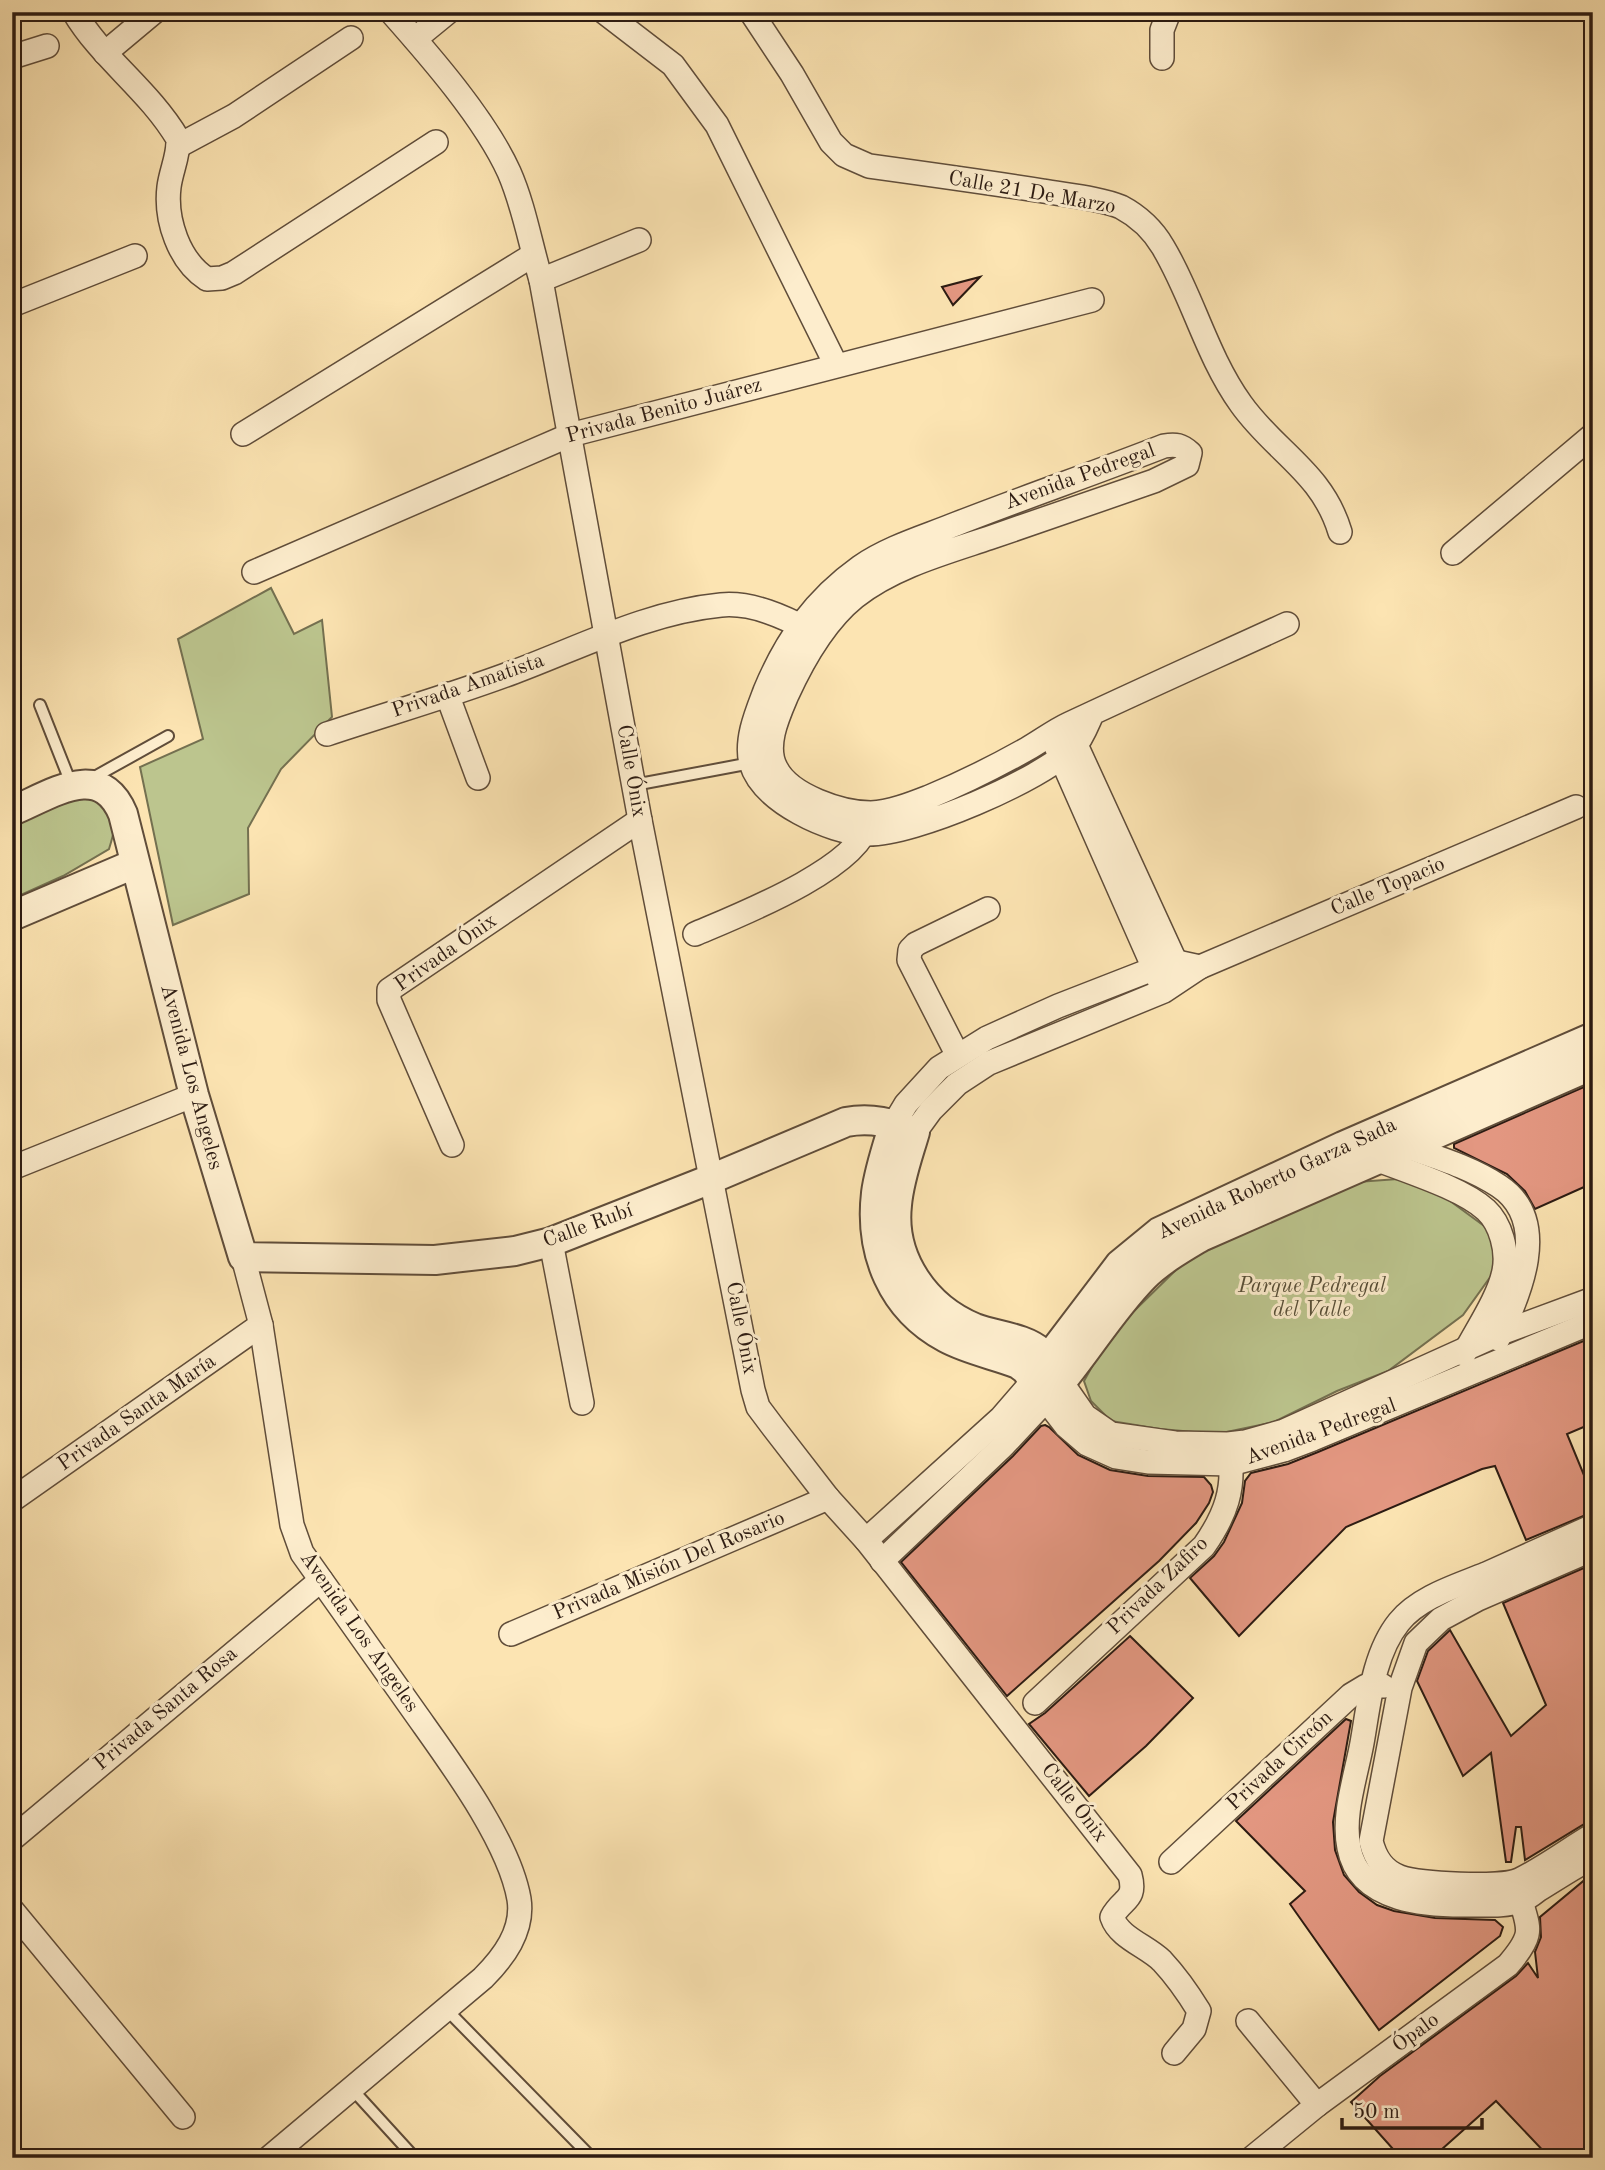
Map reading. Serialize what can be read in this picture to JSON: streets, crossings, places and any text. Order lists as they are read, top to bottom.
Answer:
{
  "streets": {
    "street": [
      "Calle 21 De Marzo",
      "Privada Benito Juárez",
      "Avenida Pedregal",
      "Privada Amatista",
      "Calle Ónix",
      "Calle Topacio",
      "Privada Ónix",
      "Avenida Los Angeles",
      "Avenida Roberto Garza Sada",
      "Calle Rubí",
      "Privada Santa María",
      "Privada Misión Del Rosario",
      "Privada Zafiro",
      "Privada Santa Rosa",
      "Privada Circón",
      "Ópalo"
    ]
  },
  "crossings": [
    ["Privada Benito Juárez", "Calle Ónix"],
    ["Avenida Pedregal", "Privada Amatista"],
    ["Avenida Pedregal", "Calle Topacio"],
    ["Avenida Pedregal", "Avenida Roberto Garza Sada"],
    ["Avenida Pedregal", "Calle Rubí"],
    ["Avenida Pedregal", "Privada Zafiro"],
    ["Privada Amatista", "Calle Ónix"],
    ["Calle Ónix", "Privada Ónix"],
    ["Calle Ónix", "Avenida Roberto Garza Sada"],
    ["Calle Ónix", "Calle Rubí"],
    ["Calle Ónix", "Privada Misión Del Rosario"],
    ["Avenida Los Angeles", "Calle Rubí"],
    ["Avenida Los Angeles", "Privada Santa María"],
    ["Avenida Los Angeles", "Privada Santa Rosa"]
  ],
  "parks": ["Parque Pedregal del Valle"],
  "scale_bar": "50 m"
}
